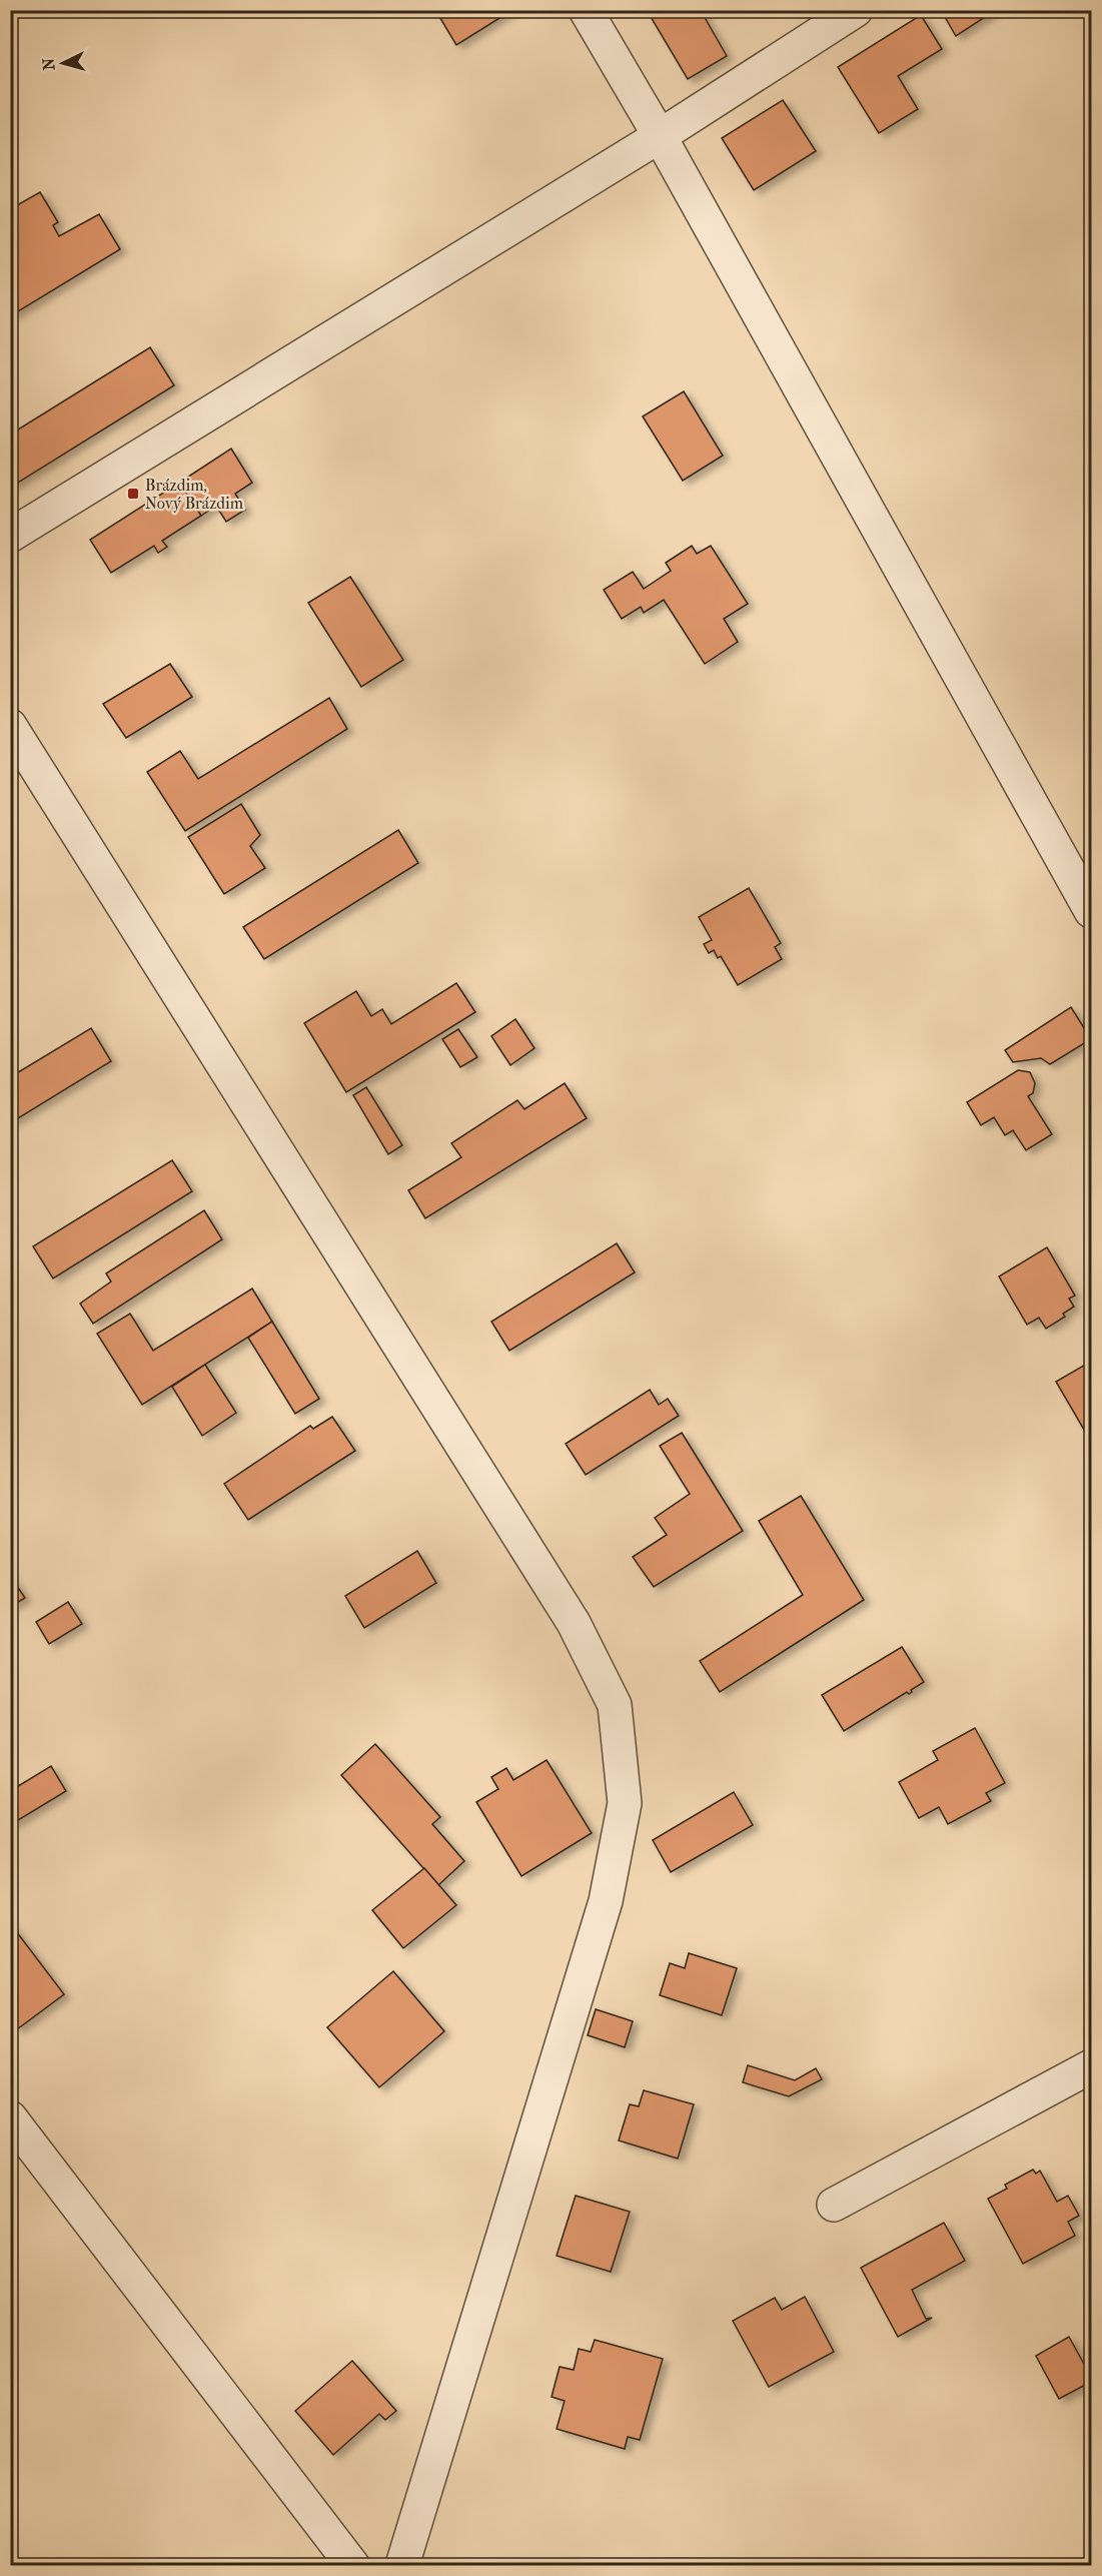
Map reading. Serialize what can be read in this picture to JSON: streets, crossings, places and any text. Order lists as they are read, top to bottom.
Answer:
{
  "places": {
    "transit": ["Brázdim, Nový Brázdim"]
  },
  "north": "left"
}
